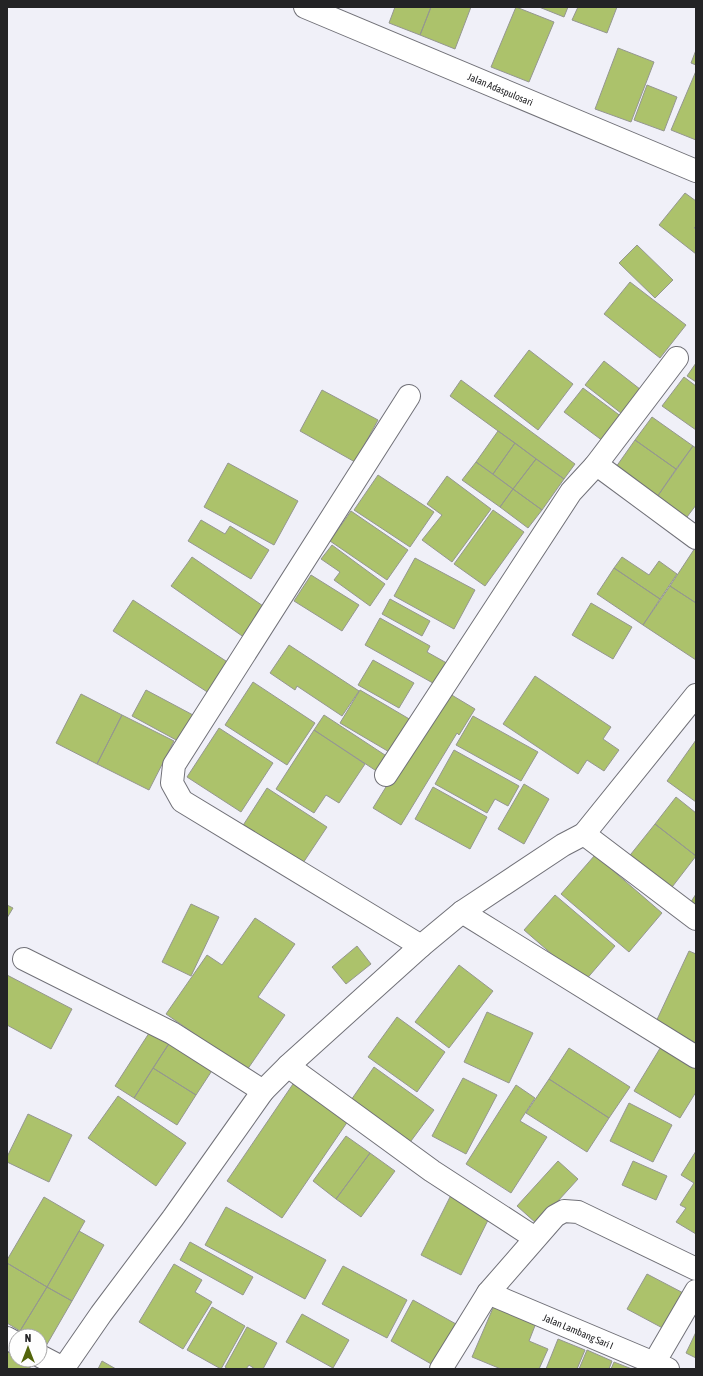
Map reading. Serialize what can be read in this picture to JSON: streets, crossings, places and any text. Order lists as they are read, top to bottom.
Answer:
{
  "streets": {
    "street": ["Jalan Adaspulosari", "Jalan Lambang Sari I"]
  },
  "north": "top"
}
